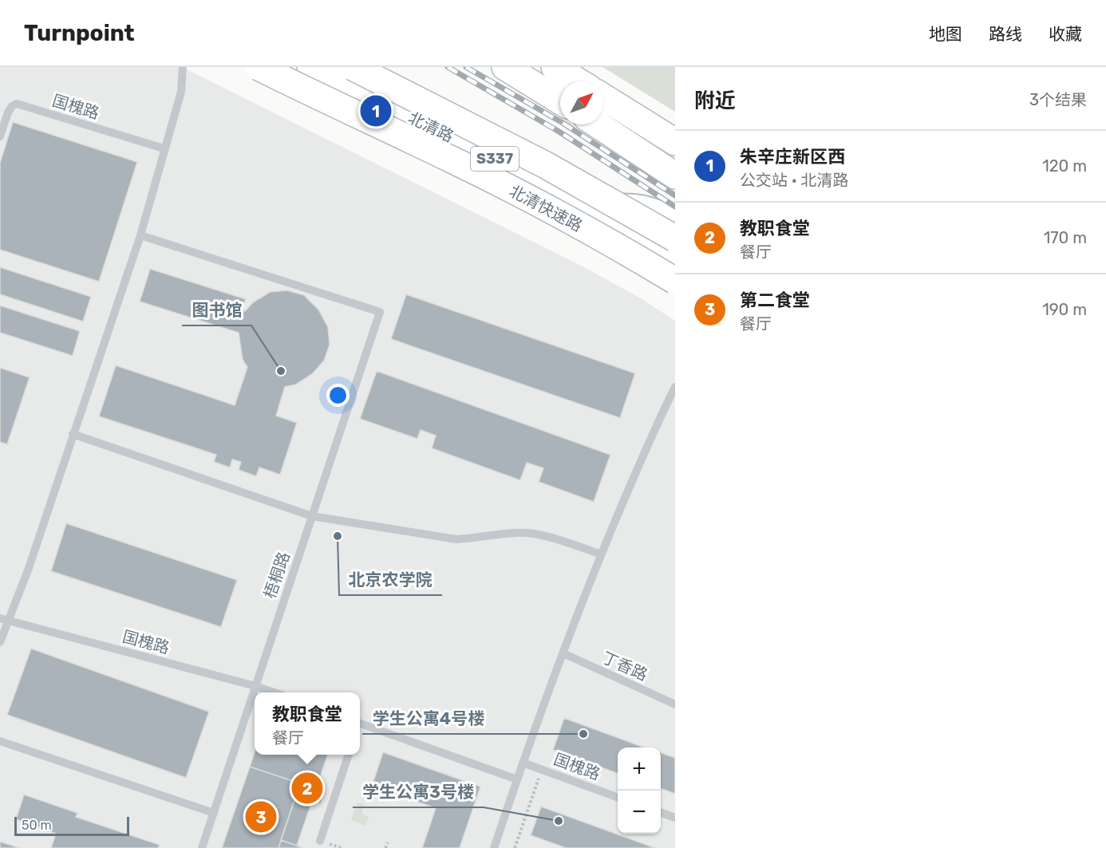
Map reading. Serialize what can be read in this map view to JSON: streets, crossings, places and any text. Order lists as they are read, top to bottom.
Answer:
{
  "streets": {
    "main road": ["北清路", "S337", "北清快速路"],
    "lane": ["国槐路", "梧桐路", "丁香路"]
  },
  "crossings": [
    ["国槐路", "梧桐路"]
  ],
  "places": [
    "图书馆",
    "北京农学院",
    "学生公寓4号楼",
    "学生公寓3号楼"
  ],
  "scale_bar": "50 m",
  "north": "top right",
  "page": {
    "header": "Turnpoint",
    "nav": ["地图", "路线", "收藏"],
    "heading": ["附近", "3个结果"],
    "pins": ["1", "2", "3"],
    "list": [
      {
        "mark": "1",
        "name": "朱辛庄新区西",
        "note": "公交站 · 北清路",
        "value": "120 m"
      },
      {
        "mark": "2",
        "name": "教职食堂",
        "note": "餐厅",
        "value": "170 m"
      },
      {
        "mark": "3",
        "name": "第二食堂",
        "note": "餐厅",
        "value": "190 m"
      }
    ],
    "popup": ["教职食堂", "餐厅"],
    "map_buttons": ["+", "−"],
    "scale": "50 m"
  }
}
